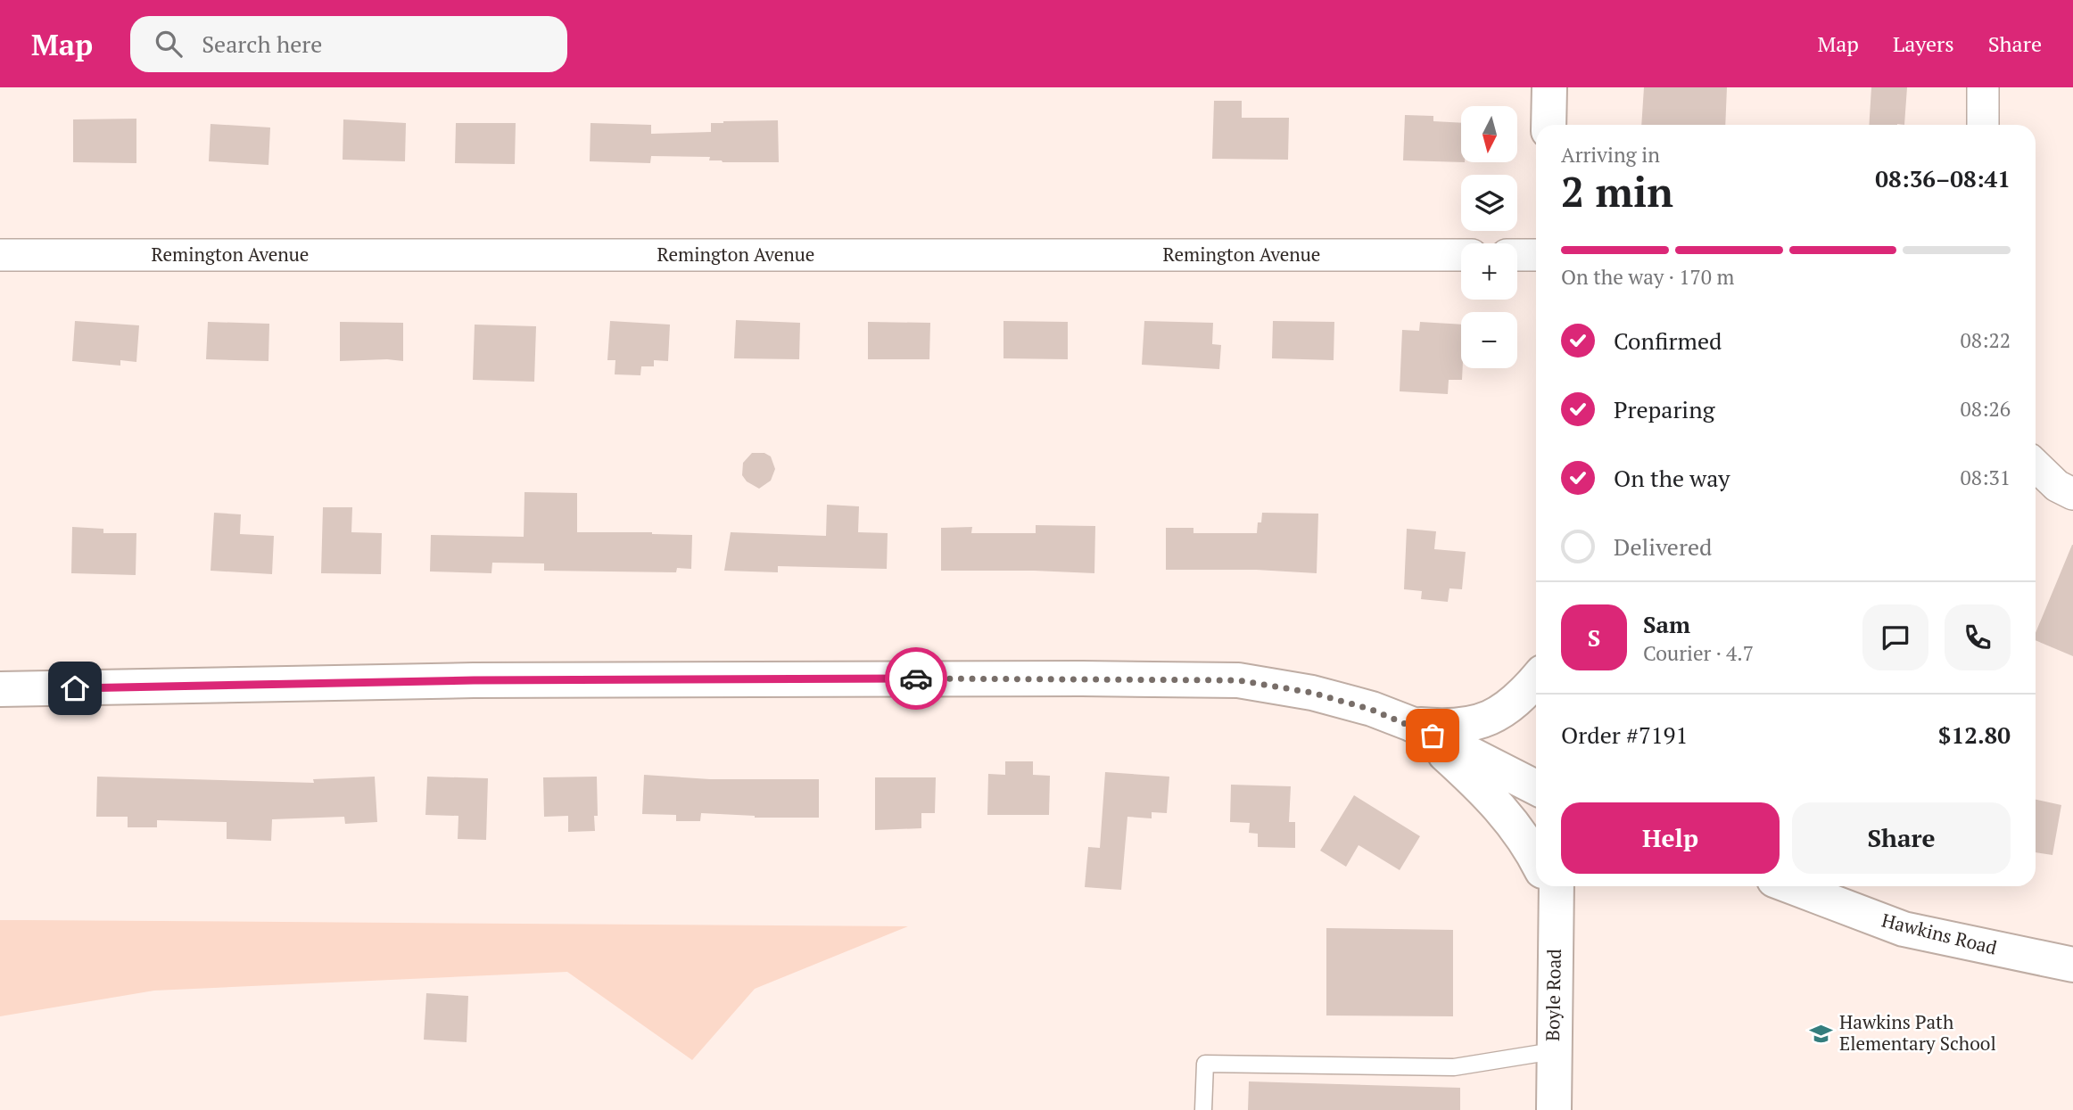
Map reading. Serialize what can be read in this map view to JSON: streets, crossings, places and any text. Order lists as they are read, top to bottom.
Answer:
{
  "streets": {
    "street": ["Remington Avenue", "Hawkins Road", "Boyle Road"]
  },
  "places": {
    "school or university": ["Hawkins Path Elementary School"]
  },
  "north": "bottom",
  "page": {
    "header": "Map",
    "search": "Search here",
    "nav": ["Map", "Layers", "Share"],
    "map_buttons": ["+", "−"],
    "heading": ["2 min", "Arriving in", "08:36–08:41"],
    "panel": [
      "Sam",
      "Courier · 4.7",
      "Order #7191",
      "$12.80"
    ],
    "bar": "On the way · 170 m",
    "list": [
      ["Confirmed", "08:22"],
      ["Preparing", "08:26"],
      ["On the way", "08:31"],
      "Delivered"
    ],
    "round": "S",
    "buttons": ["Help", "Share"]
  }
}
